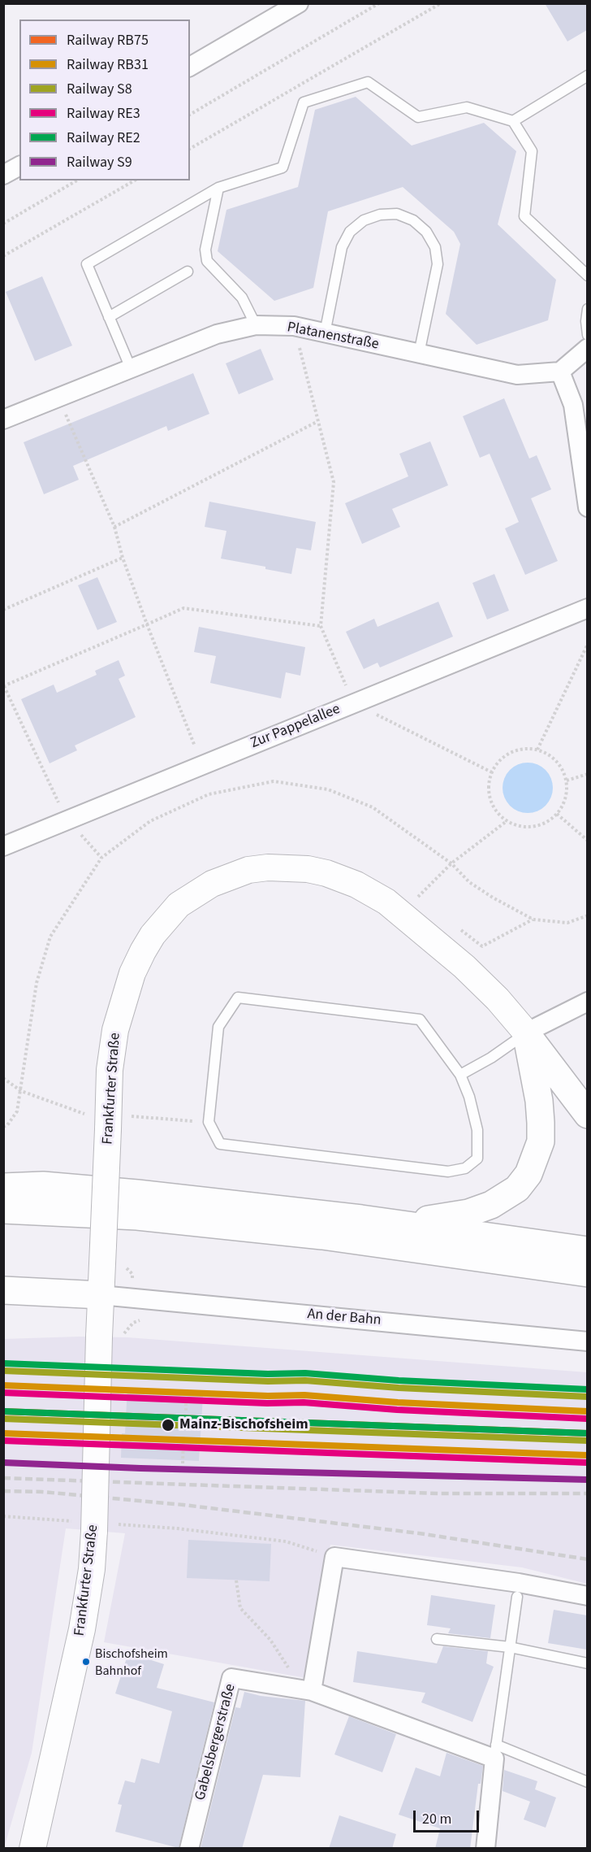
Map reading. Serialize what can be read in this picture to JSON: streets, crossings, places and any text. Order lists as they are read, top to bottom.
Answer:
{
  "streets": {
    "street": [
      "Platanenstraße",
      "Zur Pappelallee",
      "Frankfurter Straße",
      "An der Bahn",
      "Gabelsbergerstraße"
    ]
  },
  "crossings": [
    ["Frankfurter Straße", "An der Bahn"]
  ],
  "places": ["Mainz-Bischofsheim", "Bischofsheim Bahnhof"],
  "lines": [
    "rail line RE2",
    "rail line S8",
    "rail line RB31",
    "rail line RE3",
    "rail line RB75",
    "rail line S9"
  ],
  "legend": [
    "Railway RB75",
    "Railway RB31",
    "Railway S8",
    "Railway RE3",
    "Railway RE2",
    "Railway S9"
  ],
  "scale_bar": "20 m"
}
